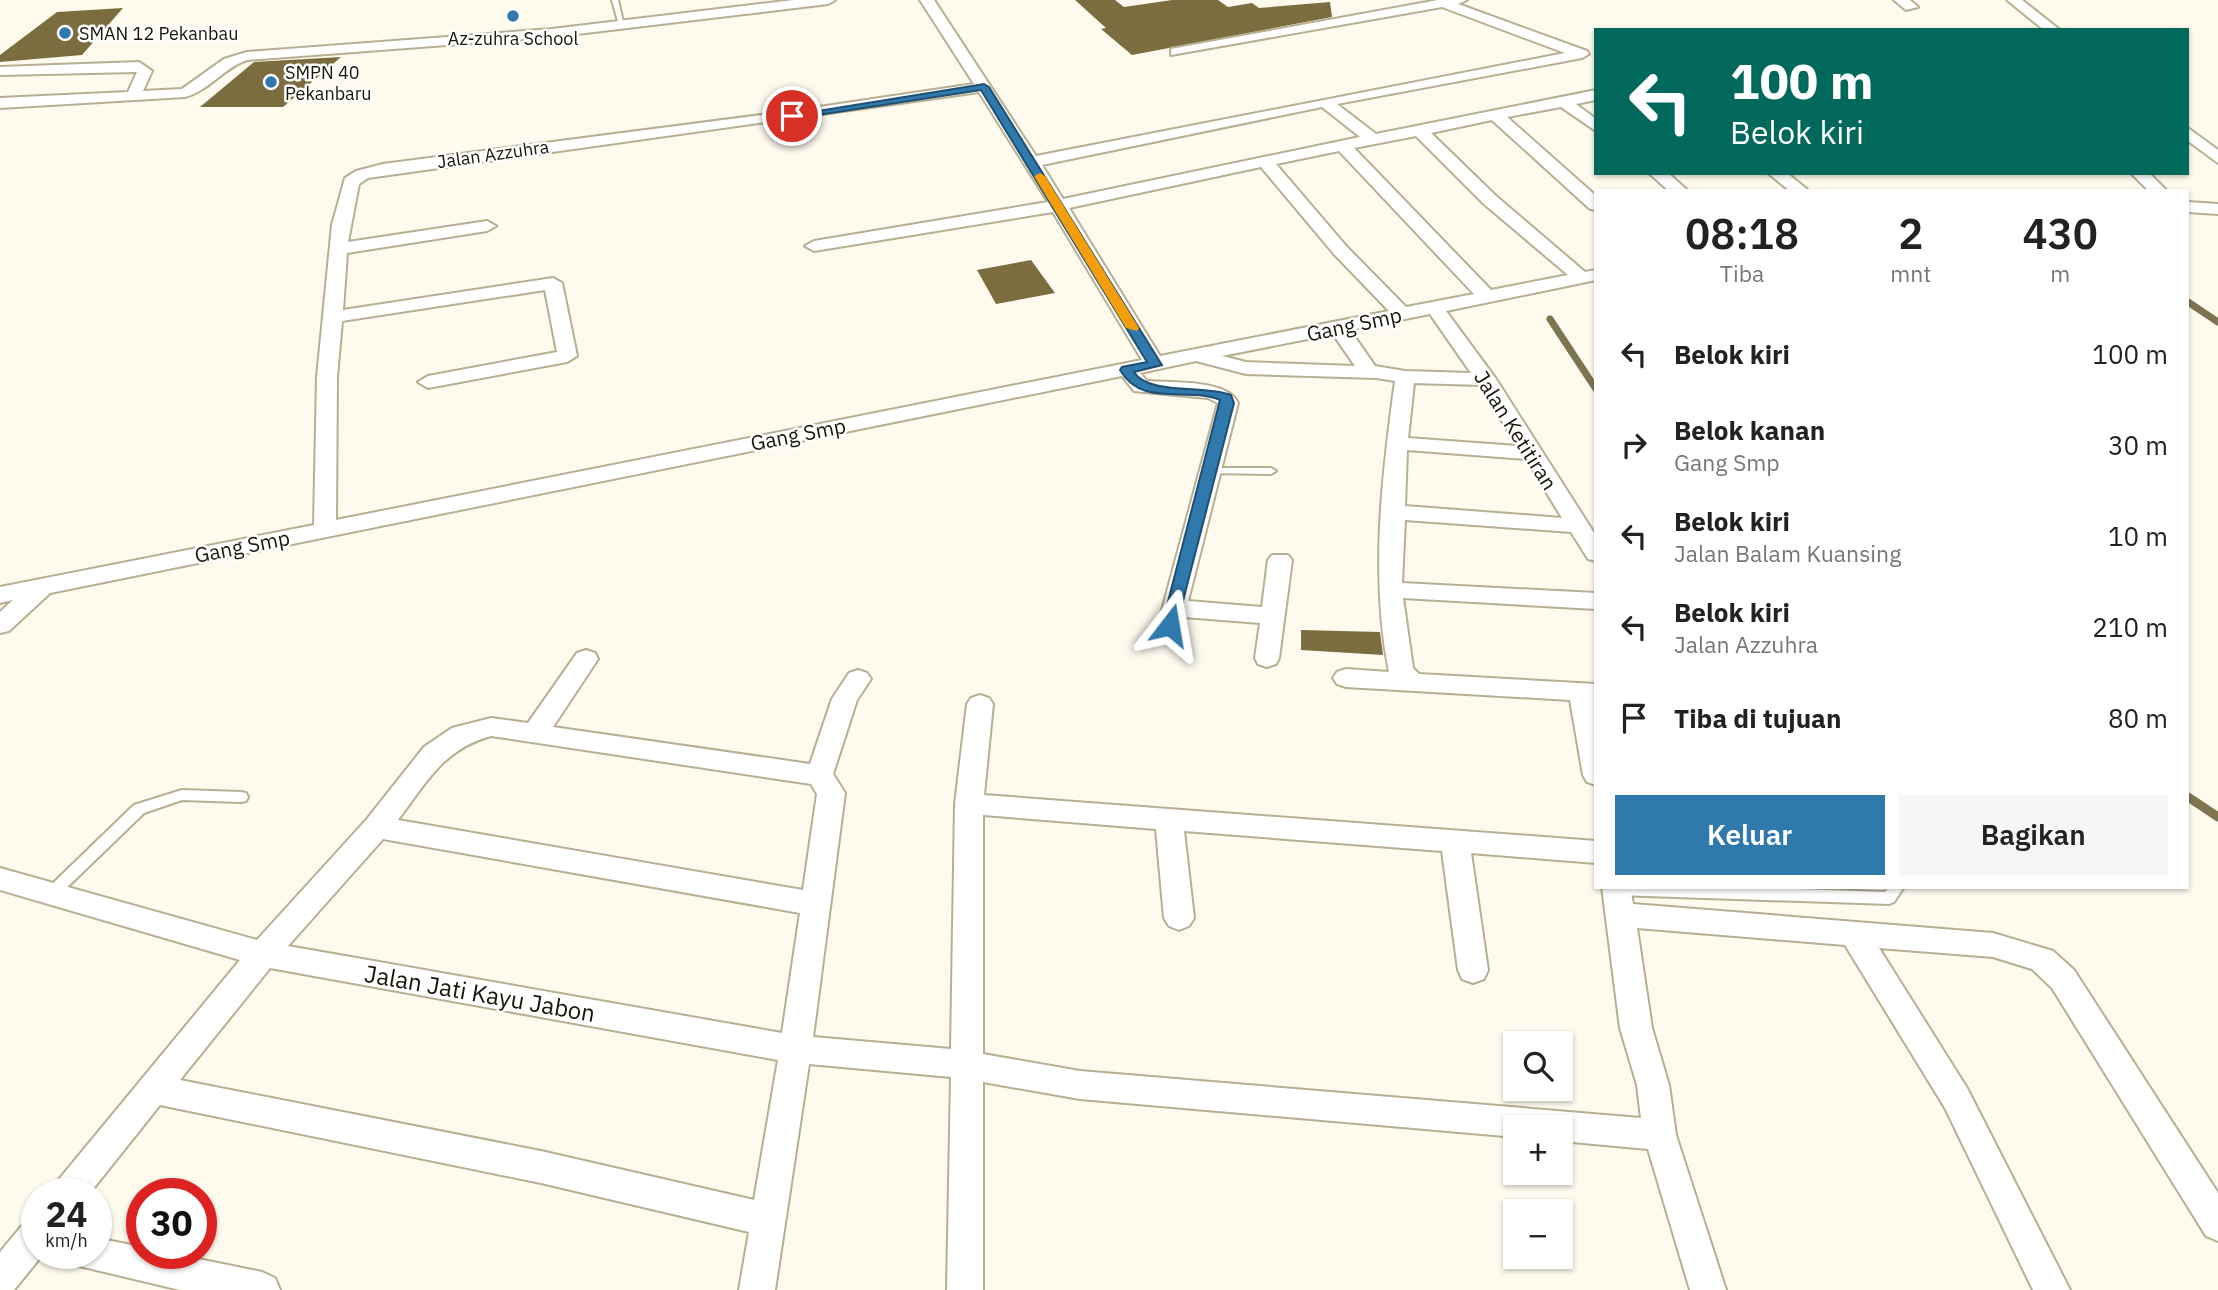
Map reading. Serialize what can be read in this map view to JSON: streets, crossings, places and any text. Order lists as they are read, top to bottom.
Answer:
{
  "streets": {
    "street": [
      "Jalan Azzuhra",
      "Gang Smp",
      "Jalan Ketitiran",
      "Jalan Jati Kayu Jabon"
    ]
  },
  "crossings": [
    ["Jalan Azzuhra", "Gang Smp"],
    ["Gang Smp", "Jalan Ketitiran"]
  ],
  "places": ["Az-zuhra School", "SMAN 12 Pekanbau", "SMPN 40 Pekanbaru"],
  "page": {
    "turn": ["100 m", "Belok kiri"],
    "eta": [
      "08:18",
      "Tiba",
      "2",
      "mnt",
      "430",
      "m"
    ],
    "list": [
      {
        "name": "Belok kiri",
        "value": "100 m"
      },
      {
        "name": "Belok kanan",
        "note": "Gang Smp",
        "value": "30 m"
      },
      {
        "name": "Belok kiri",
        "note": "Jalan Balam Kuansing",
        "value": "10 m"
      },
      {
        "name": "Belok kiri",
        "note": "Jalan Azzuhra",
        "value": "210 m"
      },
      {
        "name": "Tiba di tujuan",
        "value": "80 m"
      }
    ],
    "buttons": ["Keluar", "Bagikan"],
    "map_buttons": ["+", "−"],
    "speed": "24 km/h",
    "limit": "30"
  }
}
